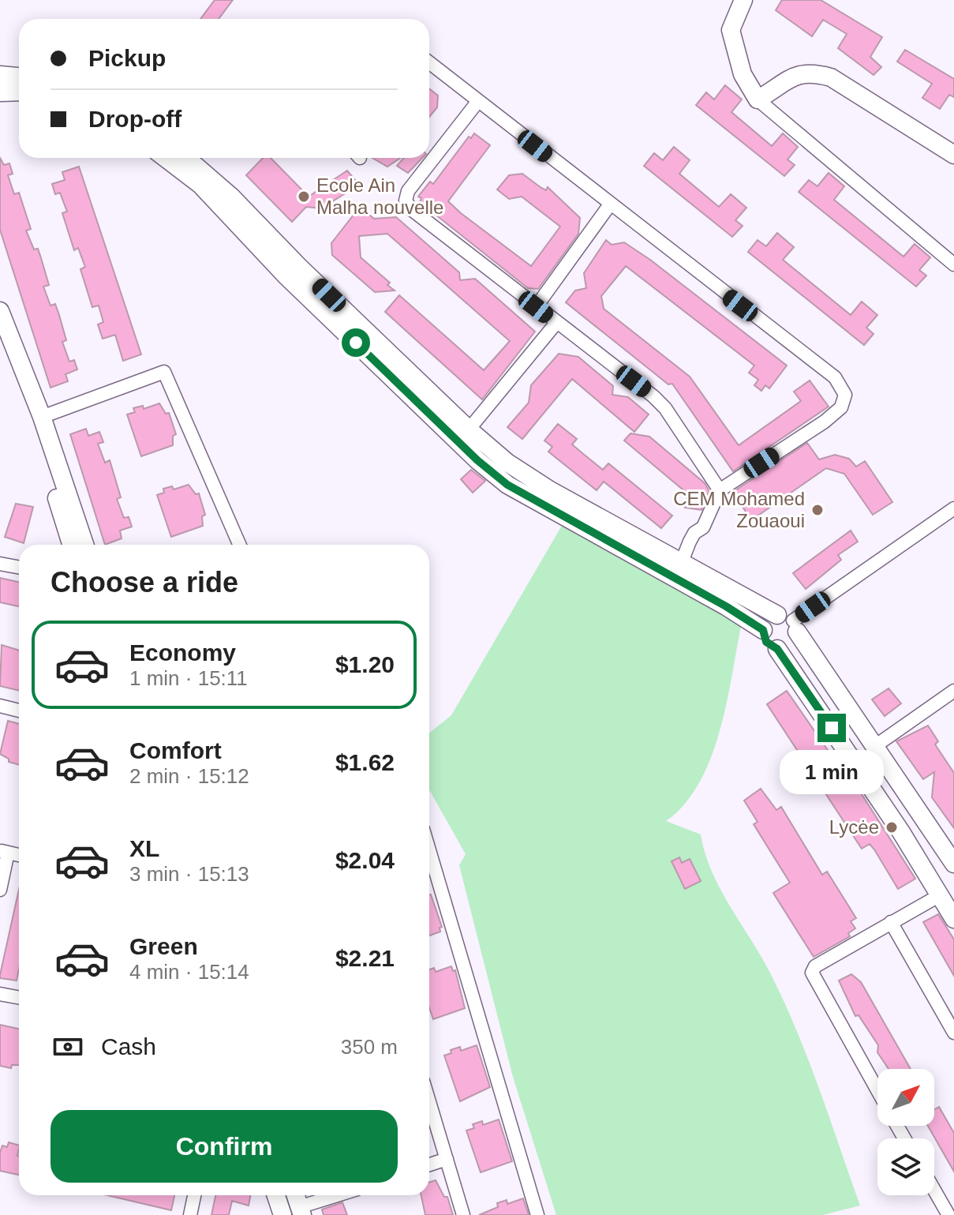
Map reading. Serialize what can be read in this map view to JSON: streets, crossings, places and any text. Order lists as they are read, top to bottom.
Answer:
{
  "places": ["Ecole Ain Malha nouvelle", "CEM Mohamed Zouaoui", "Lycėe"],
  "north": "top right",
  "page": {
    "banner": ["Pickup", "Drop-off"],
    "heading": "Choose a ride",
    "list": [
      {
        "name": "Economy",
        "note": "1 min · 15:11",
        "value": "$1.20"
      },
      {
        "name": "Comfort",
        "note": "2 min · 15:12",
        "value": "$1.62"
      },
      {
        "name": "XL",
        "note": "3 min · 15:13",
        "value": "$2.04"
      },
      {
        "name": "Green",
        "note": "4 min · 15:14",
        "value": "$2.21"
      }
    ],
    "bubble": "1 min",
    "pay": ["Cash", "350 m"],
    "buttons": "Confirm"
  }
}
